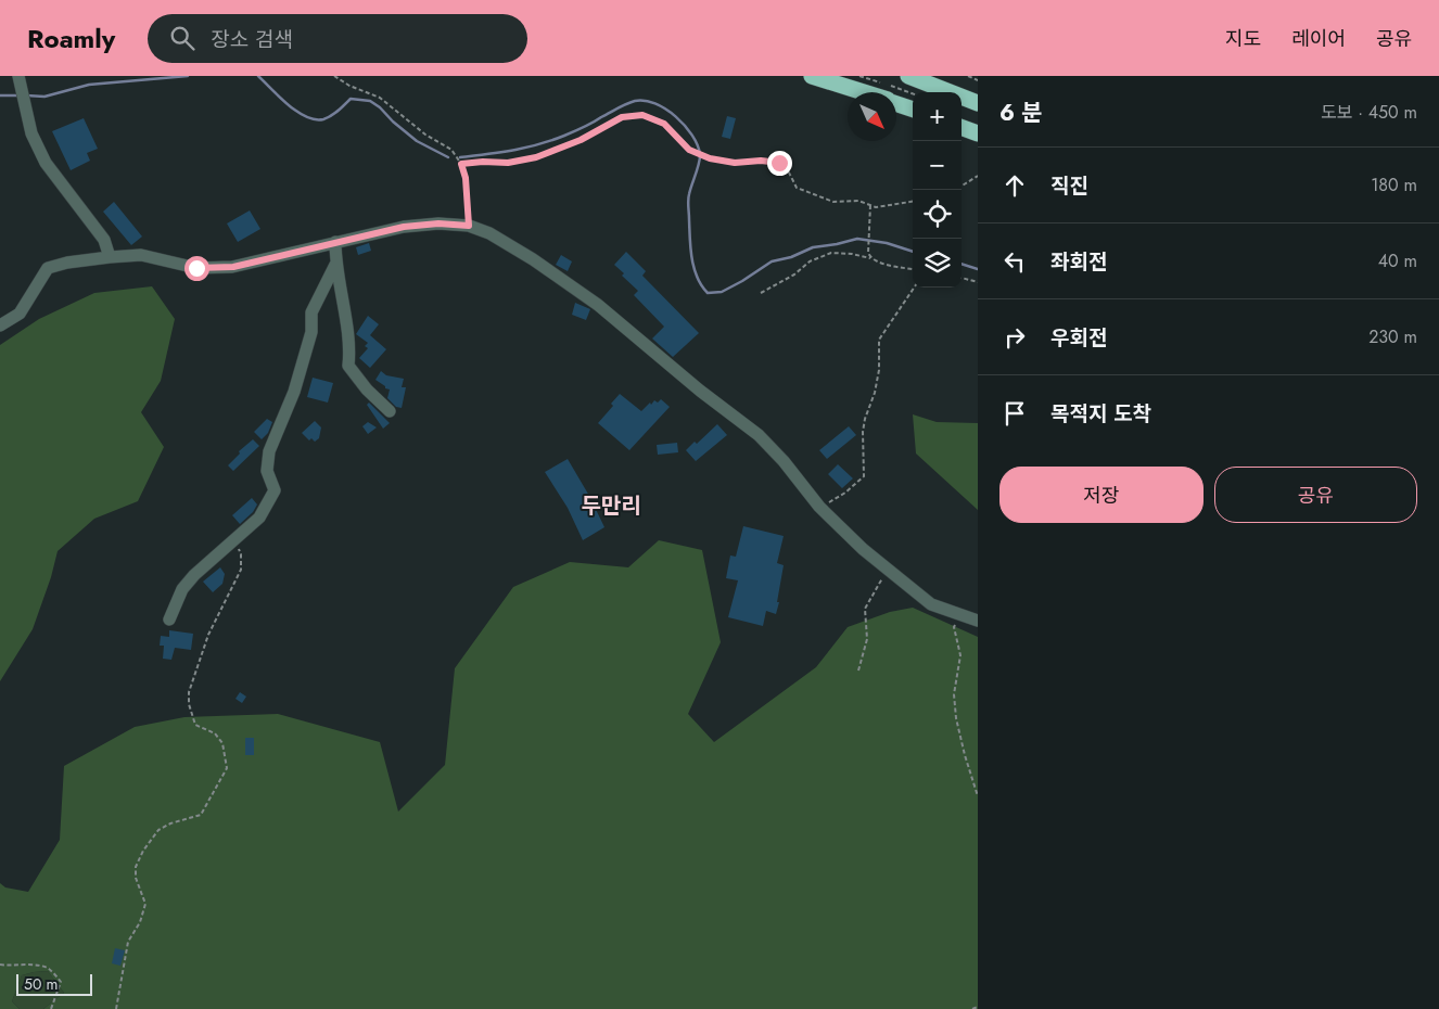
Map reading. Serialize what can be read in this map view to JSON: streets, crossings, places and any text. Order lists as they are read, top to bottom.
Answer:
{
  "districts": ["두만리"],
  "scale_bar": "50 m",
  "north": "bottom right",
  "page": {
    "header": "Roamly",
    "search": "장소 검색",
    "nav": ["지도", "레이어", "공유"],
    "heading": ["6 분", "도보 · 450 m"],
    "map_buttons": ["+", "−"],
    "list": [
      ["직진", "180 m"],
      ["좌회전", "40 m"],
      ["우회전", "230 m"],
      "목적지 도착"
    ],
    "buttons": ["저장", "공유"],
    "scale": "50 m"
  }
}
